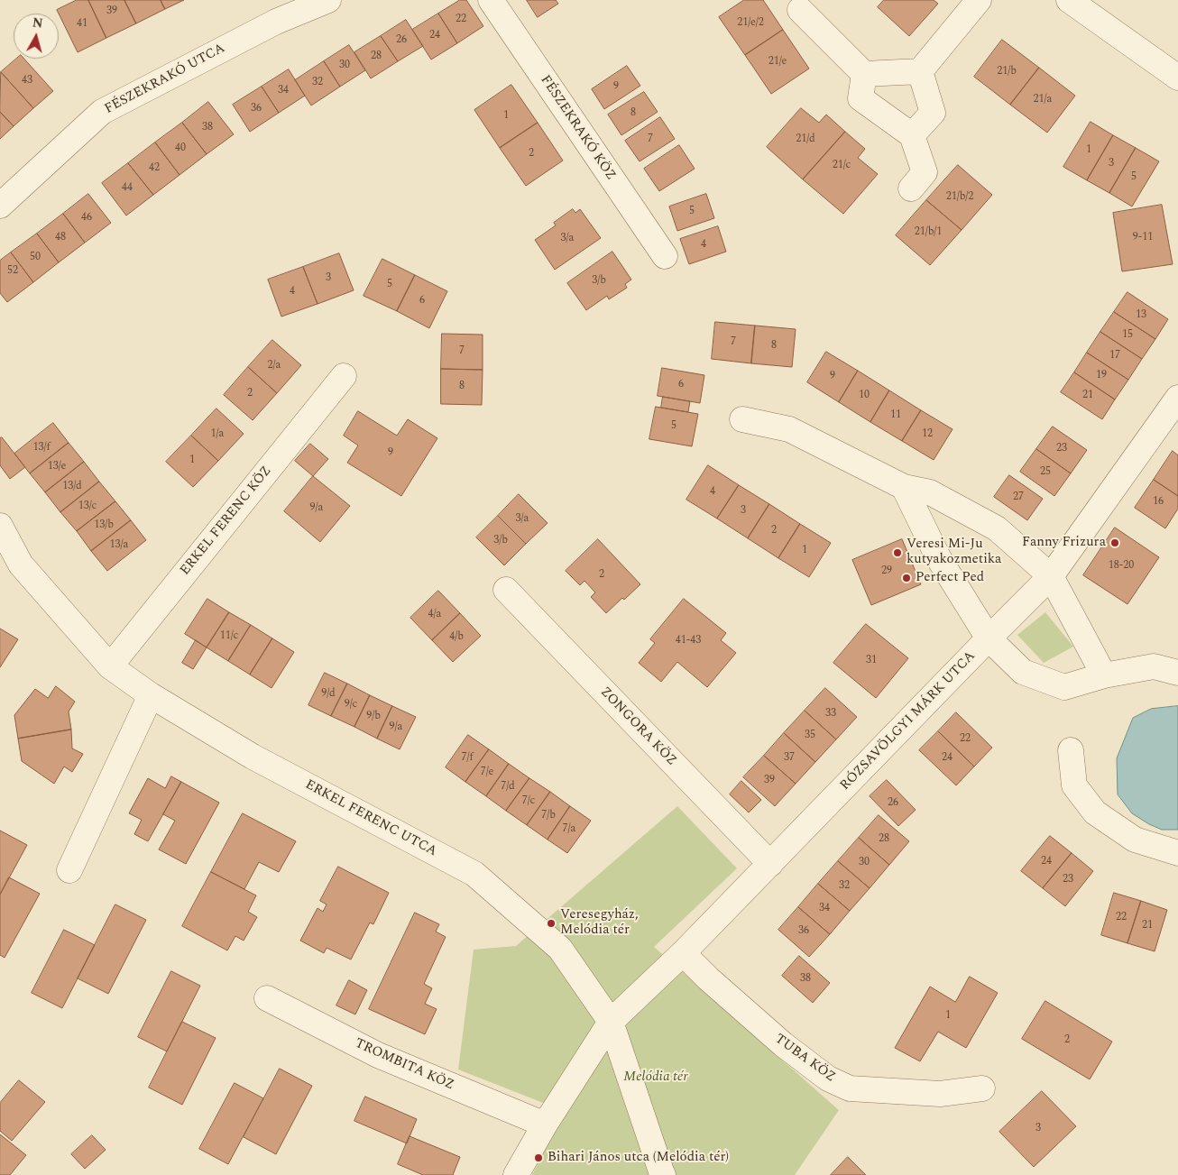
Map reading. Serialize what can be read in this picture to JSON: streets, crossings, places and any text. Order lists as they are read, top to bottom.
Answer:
{
  "streets": {
    "street": [
      "FÉSZEKRAKÓ UTCA",
      "FÉSZEKRAKÓ KÖZ",
      "ERKEL FERENC KÖZ",
      "RÓZSAVÖLGYI MÁRK UTCA",
      "ZONGORA KÖZ",
      "ERKEL FERENC UTCA",
      "TUBA KÖZ",
      "TROMBITA KÖZ"
    ]
  },
  "crossings": [
    ["ERKEL FERENC KÖZ", "ERKEL FERENC UTCA"],
    ["RÓZSAVÖLGYI MÁRK UTCA", "ZONGORA KÖZ"],
    ["RÓZSAVÖLGYI MÁRK UTCA", "ERKEL FERENC UTCA"],
    ["RÓZSAVÖLGYI MÁRK UTCA", "TUBA KÖZ"],
    ["RÓZSAVÖLGYI MÁRK UTCA", "TROMBITA KÖZ"]
  ],
  "parks": ["Melódia tér"],
  "places": [
    "Fanny Frizura",
    "Veresi Mi-Ju kutyakozmetika",
    "Perfect Ped",
    "Veresegyház, Melódia tér",
    "Bihari János utca (Melódia tér)"
  ],
  "house_numbers": [
    "39",
    "22",
    "21/e/2",
    "41",
    "24",
    "26",
    "28",
    "21/e",
    "30",
    "21/b",
    "43",
    "32",
    "9",
    "34",
    "21/a",
    "36",
    "8",
    "1",
    "38",
    "7",
    "21/d",
    "40",
    "1",
    "2",
    "3",
    "21/c",
    "42",
    "5",
    "44",
    "21/b/2",
    "5",
    "46",
    "21/b/1",
    "48",
    "9-11",
    "3/a",
    "4",
    "50",
    "52",
    "3",
    "3/b",
    "5",
    "4",
    "6",
    "13",
    "15",
    "7",
    "8",
    "7",
    "17",
    "2/a",
    "19",
    "9",
    "6",
    "8",
    "2",
    "10",
    "21",
    "11",
    "5",
    "1/a",
    "12",
    "13/f",
    "23",
    "9",
    "1",
    "13/e",
    "25",
    "13/d",
    "4",
    "27",
    "16",
    "13/c",
    "9/a",
    "3",
    "3/a",
    "13/b",
    "2",
    "3/b",
    "13/a",
    "1",
    "18-20",
    "29",
    "2",
    "4/a",
    "11/c",
    "4/b",
    "41-43",
    "31",
    "9/d",
    "9/c",
    "33",
    "9/b",
    "9/a",
    "35",
    "22",
    "7/f",
    "37",
    "24",
    "7/e",
    "39",
    "7/d",
    "7/c",
    "26",
    "7/b",
    "7/a",
    "28",
    "24",
    "30",
    "23",
    "32",
    "34",
    "22",
    "21",
    "36",
    "38",
    "1",
    "2",
    "3"
  ],
  "north": "top"
}
